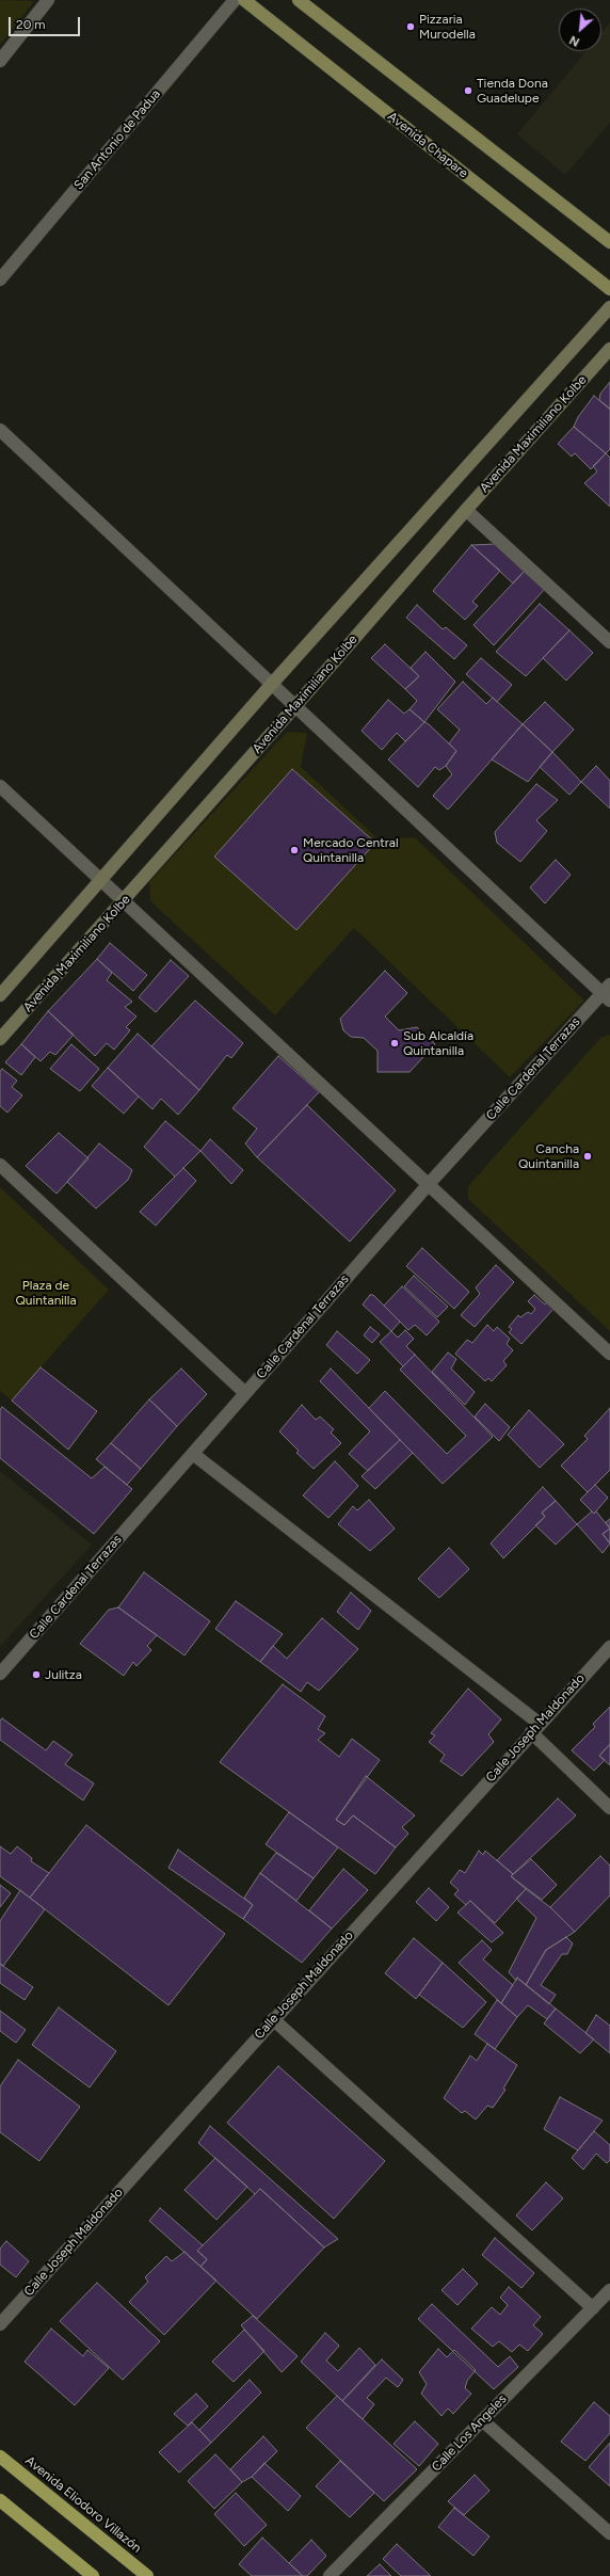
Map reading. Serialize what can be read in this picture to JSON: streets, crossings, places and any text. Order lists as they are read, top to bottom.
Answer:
{
  "streets": {
    "highway": ["Avenida Eliodoro Villazón"],
    "main road": ["Avenida Chapare", "Avenida Maximiliano Kolbe"],
    "street": [
      "San Antonio de Padua",
      "Calle Cardenal Terrazas",
      "Calle Joseph Maldonado",
      "Calle Los Angeles"
    ]
  },
  "parks": ["Plaza de Quintanilla"],
  "places": [
    "Pizzaria Murodella",
    "Tienda Dona Guadelupe",
    "Mercado Central Quintanilla",
    "Sub Alcaldía Quintanilla",
    "Cancha Quintanilla",
    "Julitza"
  ],
  "scale_bar": "20 m",
  "north": "bottom left"
}
